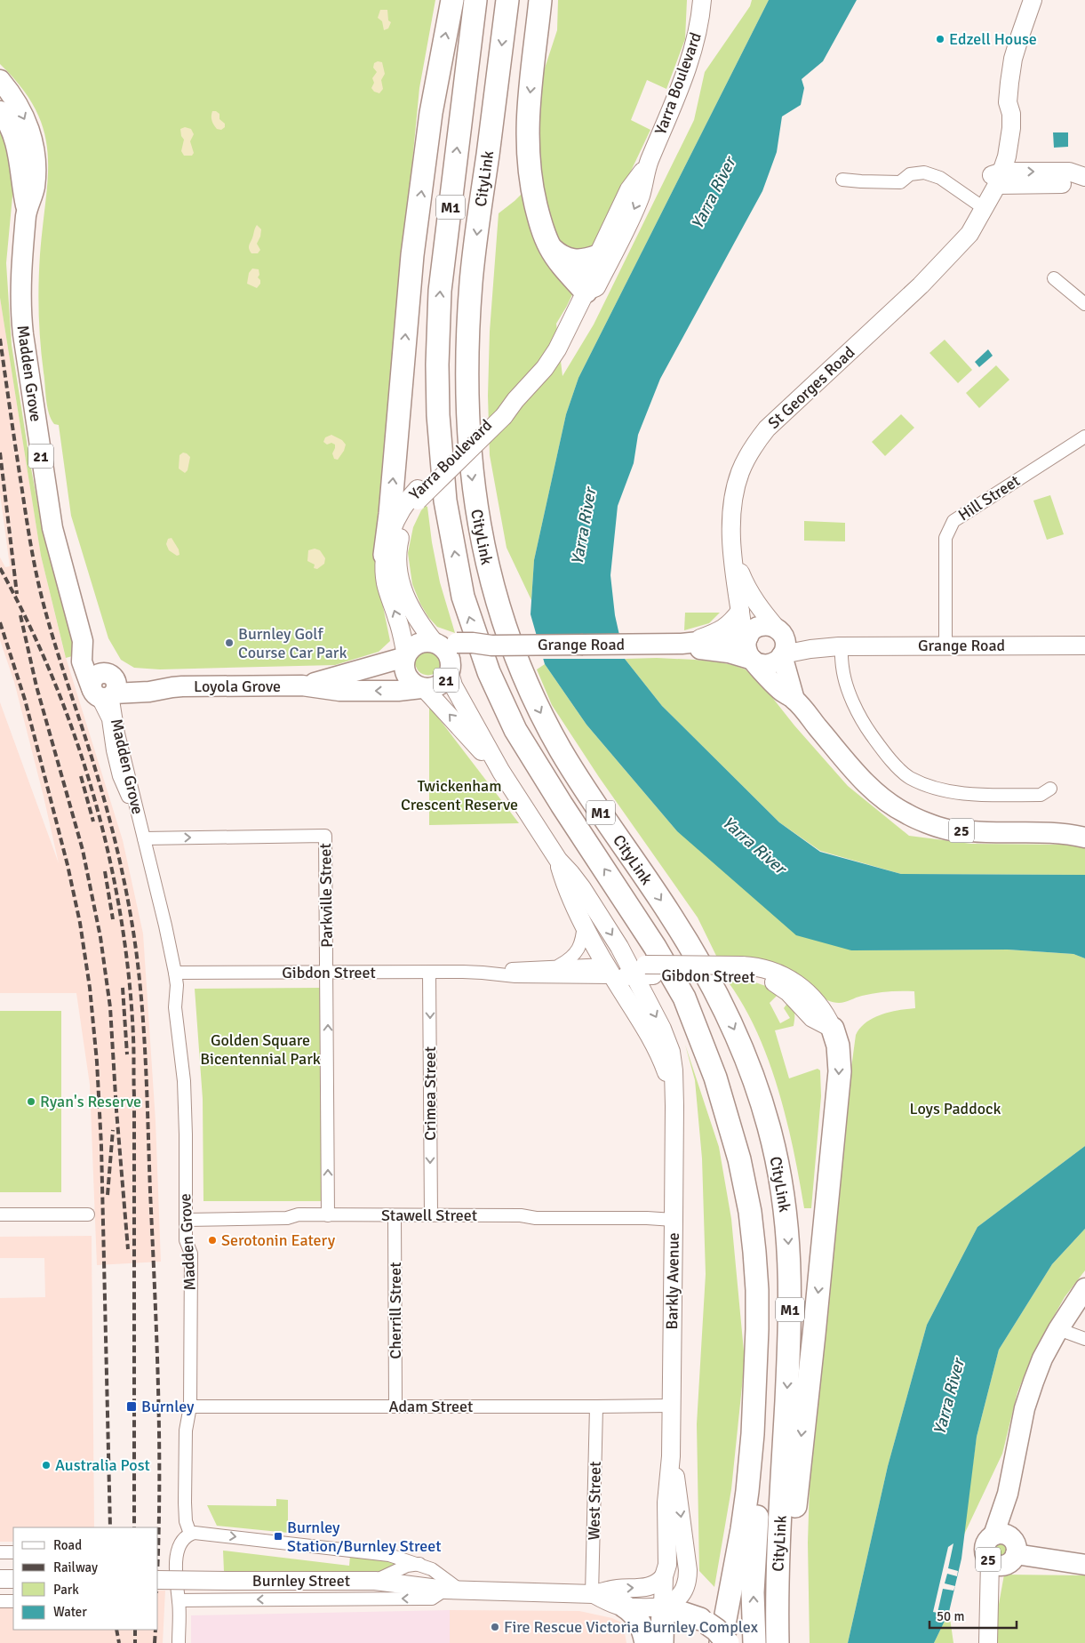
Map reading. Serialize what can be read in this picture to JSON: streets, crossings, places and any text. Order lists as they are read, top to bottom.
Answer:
{
  "streets": {
    "highway": ["CityLink", "M1"],
    "main road": [
      "Yarra Boulevard",
      "Madden Grove",
      "St Georges Road",
      "21",
      "Grange Road",
      "Loyola Grove",
      "25",
      "Gibdon Street",
      "Barkly Avenue",
      "Burnley Street"
    ],
    "street": [
      "Hill Street",
      "Parkville Street",
      "Crimea Street",
      "Stawell Street",
      "Cherrill Street",
      "Adam Street",
      "West Street"
    ]
  },
  "crossings": [
    ["Yarra Boulevard", "21"],
    ["Yarra Boulevard", "Grange Road"],
    ["Yarra Boulevard", "Loyola Grove"],
    ["CityLink", "M1"],
    ["Madden Grove", "Loyola Grove"],
    ["Madden Grove", "Parkville Street"],
    ["Madden Grove", "Gibdon Street"],
    ["Madden Grove", "Stawell Street"],
    ["Madden Grove", "Adam Street"],
    ["Madden Grove", "Burnley Street"],
    ["St Georges Road", "21"],
    ["St Georges Road", "Grange Road"],
    ["St Georges Road", "25"],
    ["21", "Grange Road"],
    ["21", "Loyola Grove"],
    ["21", "25"],
    ["Hill Street", "Grange Road"],
    ["Grange Road", "Loyola Grove"],
    ["Grange Road", "25"],
    ["Parkville Street", "Gibdon Street"],
    ["Parkville Street", "Stawell Street"],
    ["Gibdon Street", "Crimea Street"],
    ["Gibdon Street", "Barkly Avenue"],
    ["Crimea Street", "Stawell Street"],
    ["Stawell Street", "Barkly Avenue"],
    ["Stawell Street", "Cherrill Street"],
    ["Barkly Avenue", "Adam Street"],
    ["Barkly Avenue", "Burnley Street"],
    ["Cherrill Street", "Adam Street"],
    ["Adam Street", "West Street"],
    ["West Street", "Burnley Street"]
  ],
  "one_way": ["Crimea Street"],
  "water": ["Yarra River"],
  "parks": ["Twickenham Crescent Reserve", "Golden Square Bicentennial Park", "Loys Paddock"],
  "places": {
    "other": [
      "Edzell House",
      "Burnley Golf Course Car Park",
      "Ryan's Reserve",
      "Serotonin Eatery",
      "Australia Post",
      "Fire Rescue Victoria Burnley Complex"
    ],
    "transit": ["Burnley", "Burnley Station/Burnley Street"]
  },
  "legend": [
    "Road",
    "Railway",
    "Park",
    "Water"
  ],
  "scale_bar": "50 m"
}
